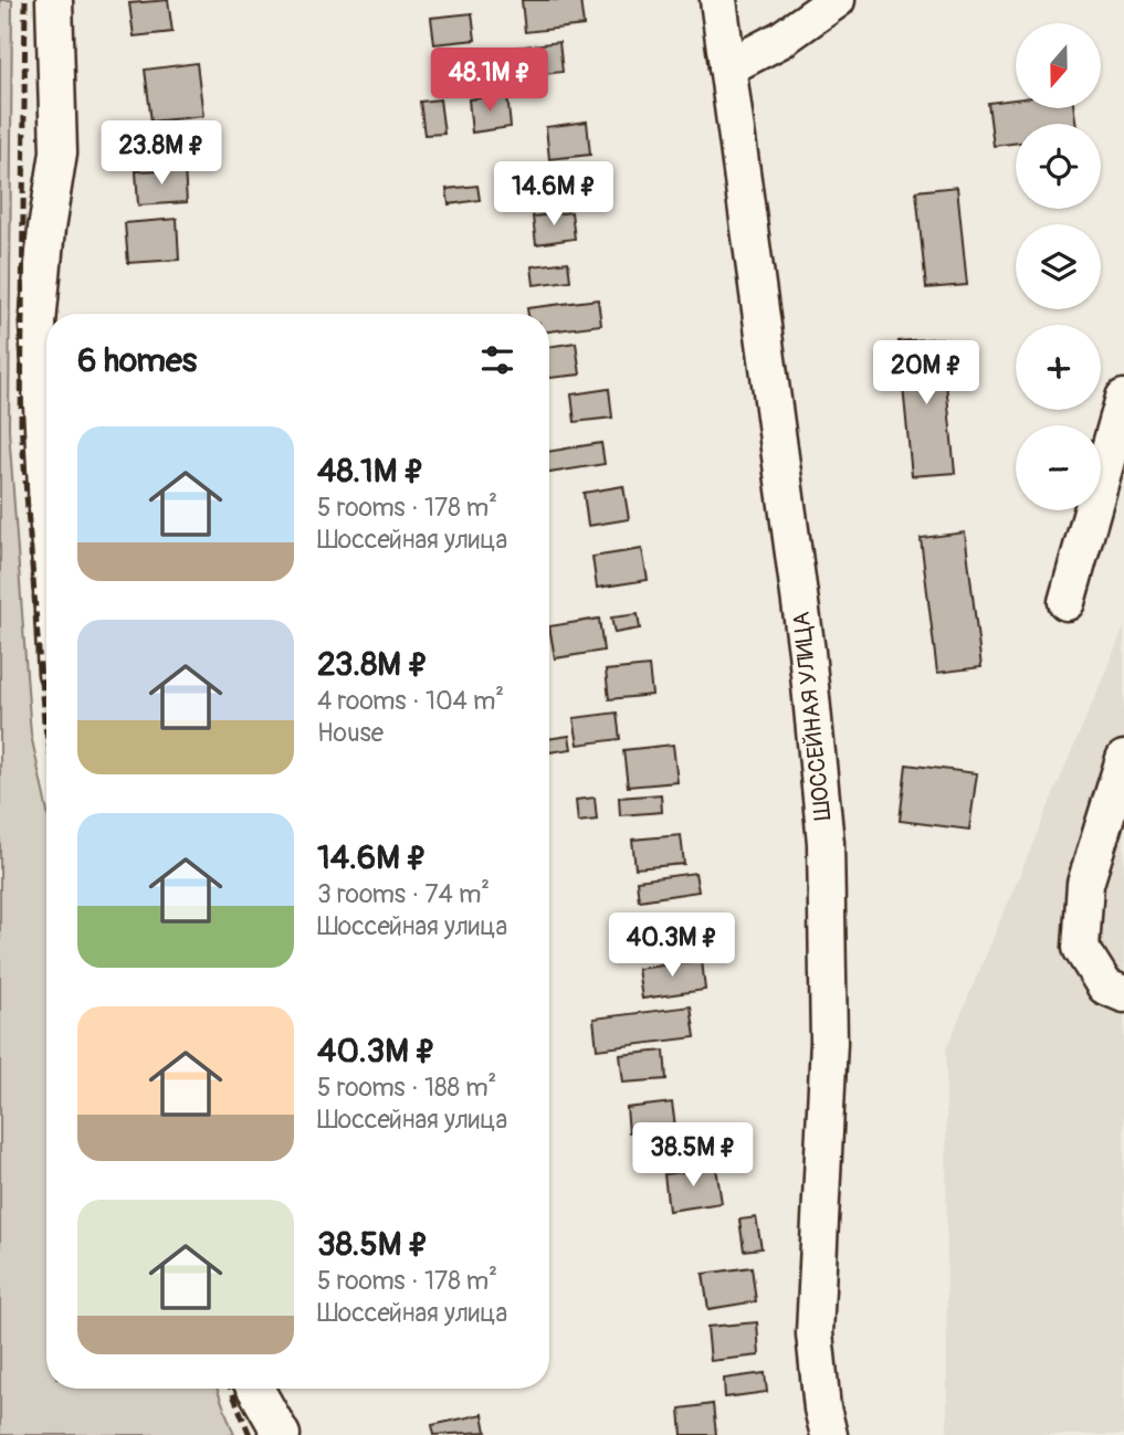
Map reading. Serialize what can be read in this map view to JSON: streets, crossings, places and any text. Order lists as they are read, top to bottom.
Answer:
{
  "streets": {
    "street": ["ШОССЕЙНАЯ УЛИЦА"]
  },
  "north": "bottom",
  "page": {
    "map_buttons": ["+", "−"],
    "price": [
      "48.1M ₽",
      "23.8M ₽",
      "14.6M ₽",
      "20M ₽",
      "40.3M ₽",
      "38.5M ₽"
    ],
    "heading": "6 homes",
    "list": [
      {
        "name": "48.1M ₽",
        "note": "5 rooms · 178 m² · Шоссейная улица"
      },
      {
        "name": "23.8M ₽",
        "note": "4 rooms · 104 m² · House"
      },
      {
        "name": "14.6M ₽",
        "note": "3 rooms · 74 m² · Шоссейная улица"
      },
      {
        "name": "40.3M ₽",
        "note": "5 rooms · 188 m² · Шоссейная улица"
      },
      {
        "name": "38.5M ₽",
        "note": "5 rooms · 178 m² · Шоссейная улица"
      }
    ]
  }
}
